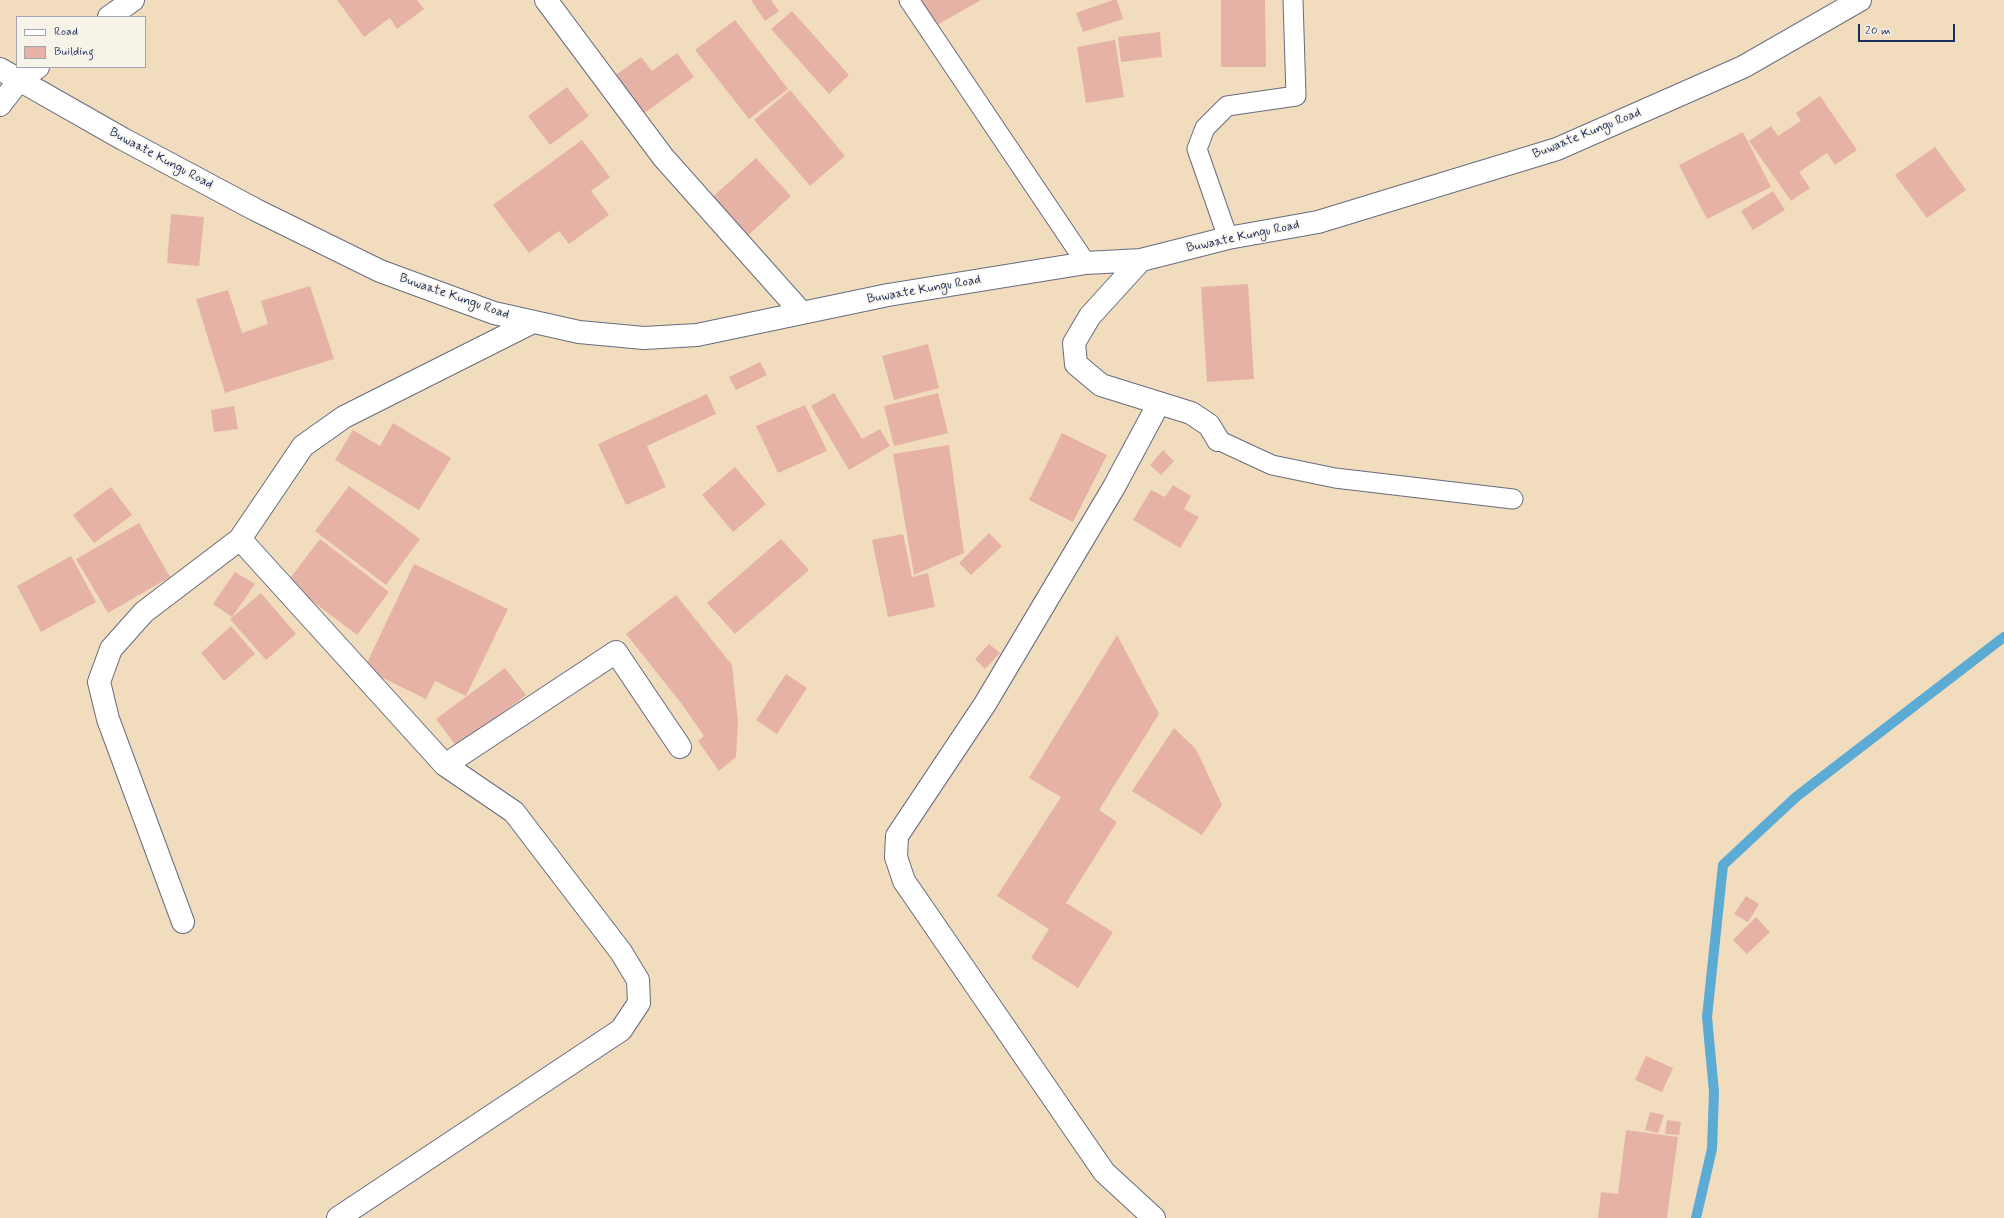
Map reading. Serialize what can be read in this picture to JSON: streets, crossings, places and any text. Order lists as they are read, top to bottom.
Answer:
{
  "streets": {
    "street": ["Buwaate Kungu Road"]
  },
  "legend": ["Road", "Building"],
  "scale_bar": "20 m"
}
